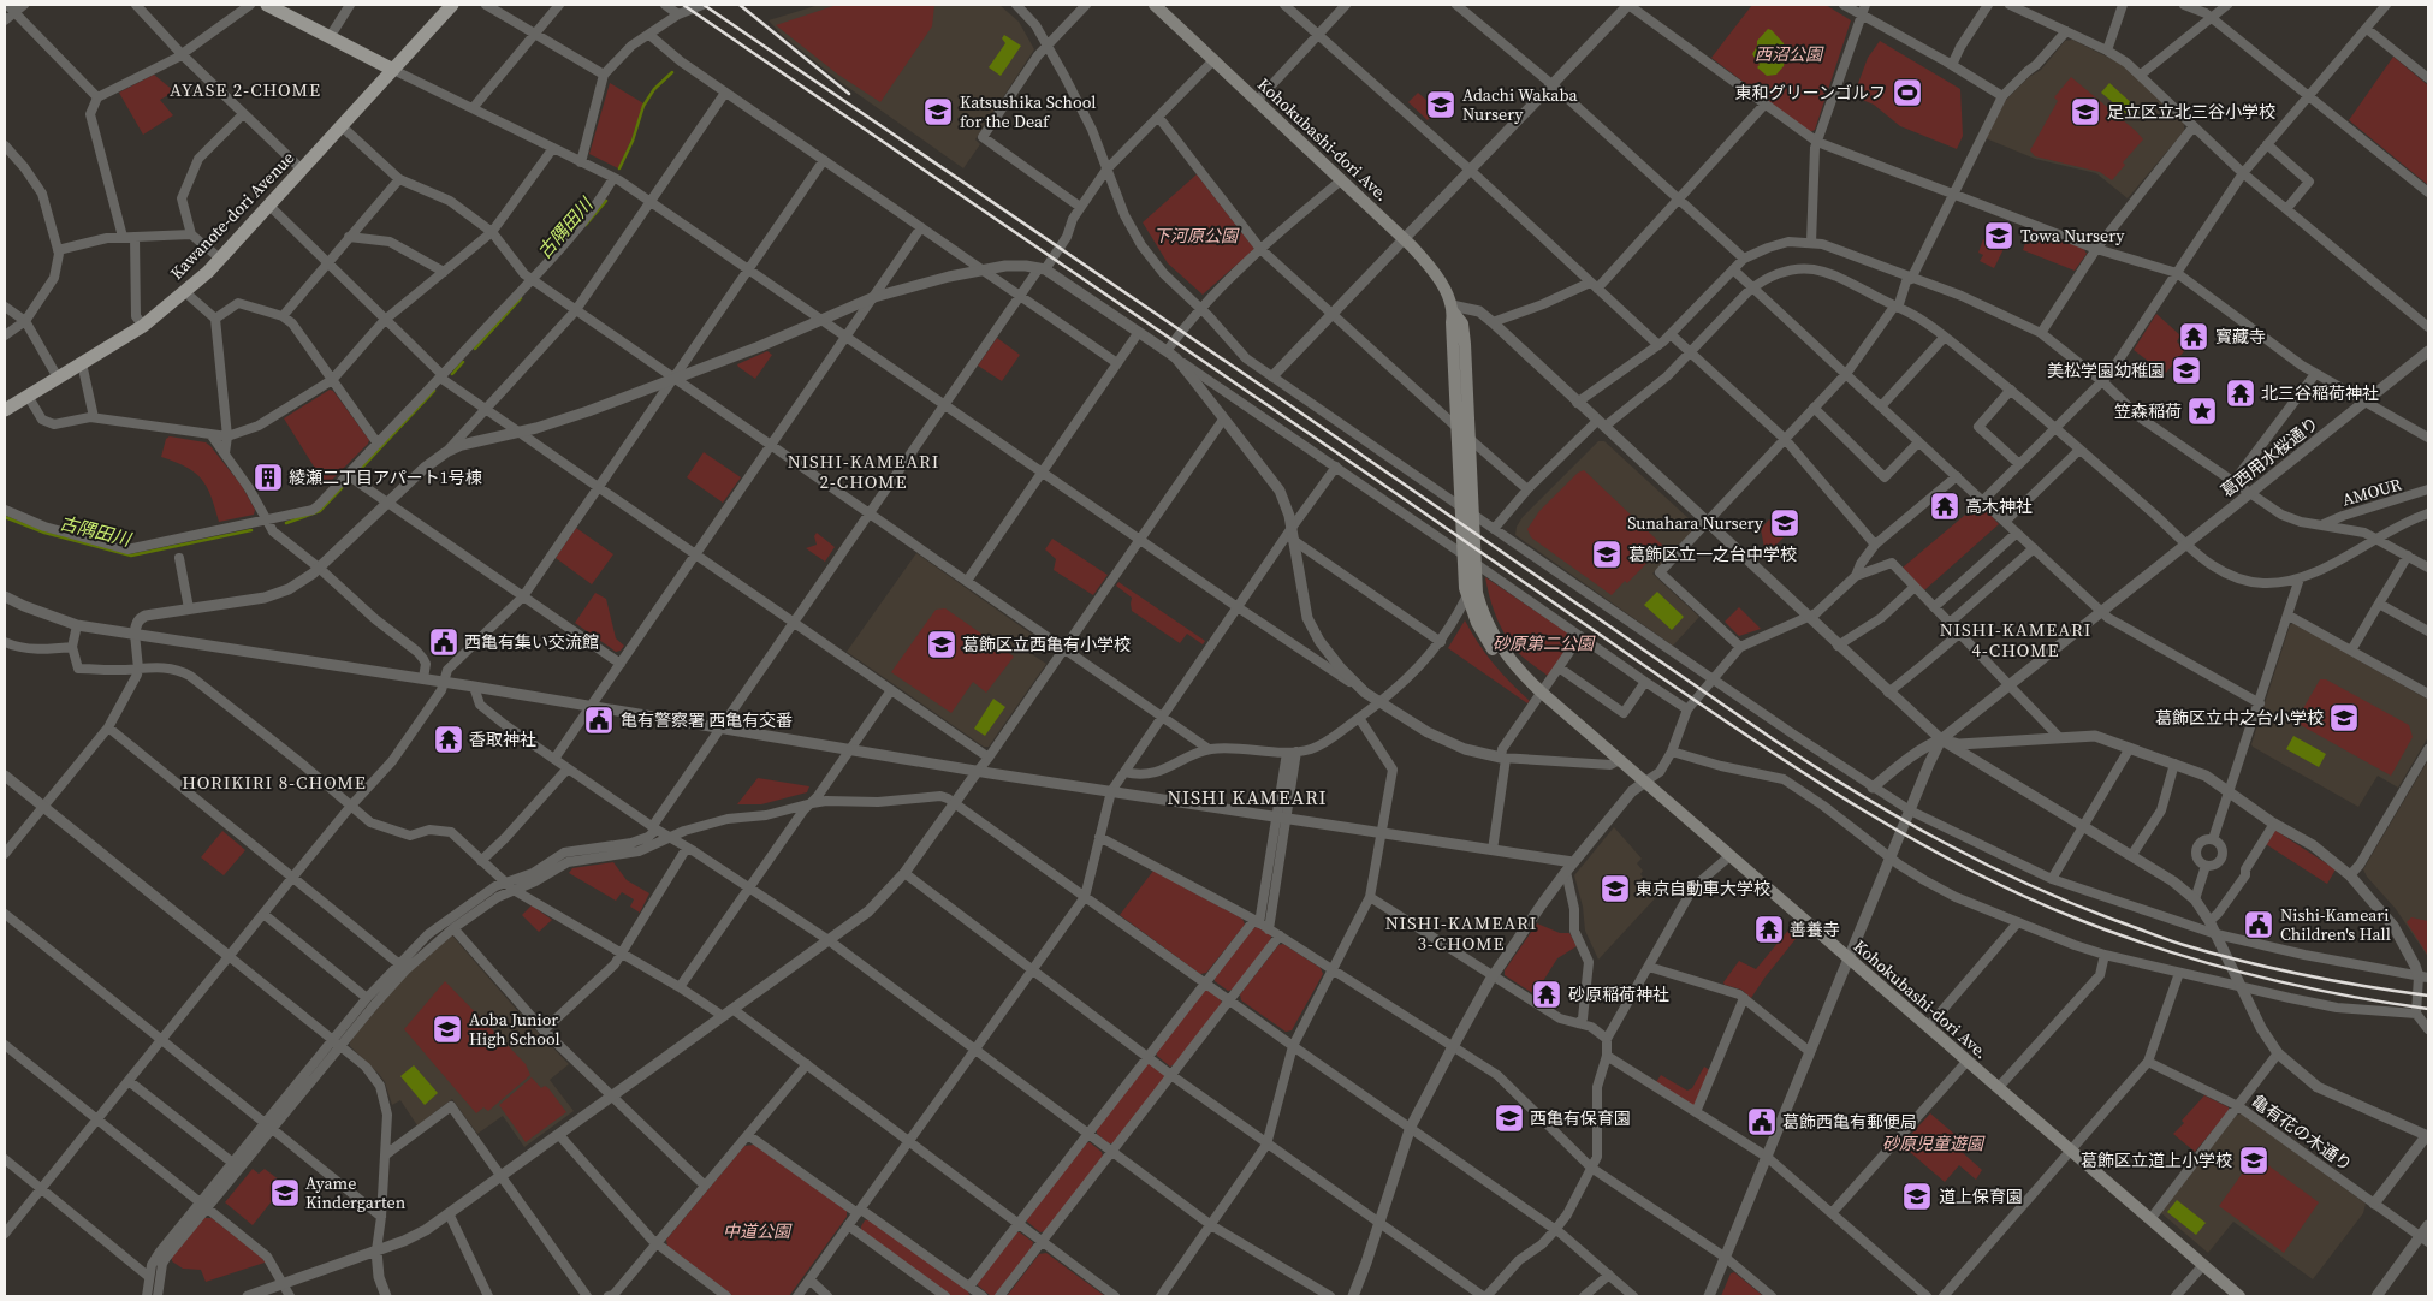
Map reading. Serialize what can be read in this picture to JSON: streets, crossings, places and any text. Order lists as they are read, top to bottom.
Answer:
{
  "streets": {
    "main road": ["Kohokubashi-dori Ave.", "Kawanote-dori Avenue"],
    "street": ["葛西用水桜通り", "AMOUR", "亀有花の木通り"]
  },
  "districts": [
    "AYASE 2-CHOME",
    "NISHI-KAMEARI 2-CHOME",
    "NISHI-KAMEARI 4-CHOME",
    "HORIKIRI 8-CHOME",
    "NISHI KAMEARI",
    "NISHI-KAMEARI 3-CHOME"
  ],
  "water": ["古隅田川"],
  "parks": [
    "西沼公園",
    "下河原公園",
    "砂原第二公園",
    "砂原児童遊園",
    "中道公園"
  ],
  "places": {
    "sports": ["東和グリーンゴルフ"],
    "school or university": [
      "Adachi Wakaba Nursery",
      "Katsushika School for the Deaf",
      "足立区立北三谷小学校",
      "Towa Nursery",
      "美松学園幼稚園",
      "Sunahara Nursery",
      "葛飾区立一之台中学校",
      "葛飾区立西亀有小学校",
      "葛飾区立中之台小学校",
      "東京自動車大学校",
      "Aoba Junior High School",
      "西亀有保育園",
      "葛飾区立道上小学校",
      "Ayame Kindergarten",
      "道上保育園"
    ],
    "temple": [
      "寳藏寺",
      "北三谷稲荷神社",
      "高木神社",
      "香取神社",
      "善養寺",
      "砂原稲荷神社"
    ],
    "place": ["笠森稲荷"],
    "building": ["綾瀬二丁目アパート1号棟"],
    "public building": [
      "西亀有集い交流館",
      "亀有警察署 西亀有交番",
      "Nishi-Kameari Children's Hall",
      "葛飾西亀有郵便局"
    ]
  }
}
